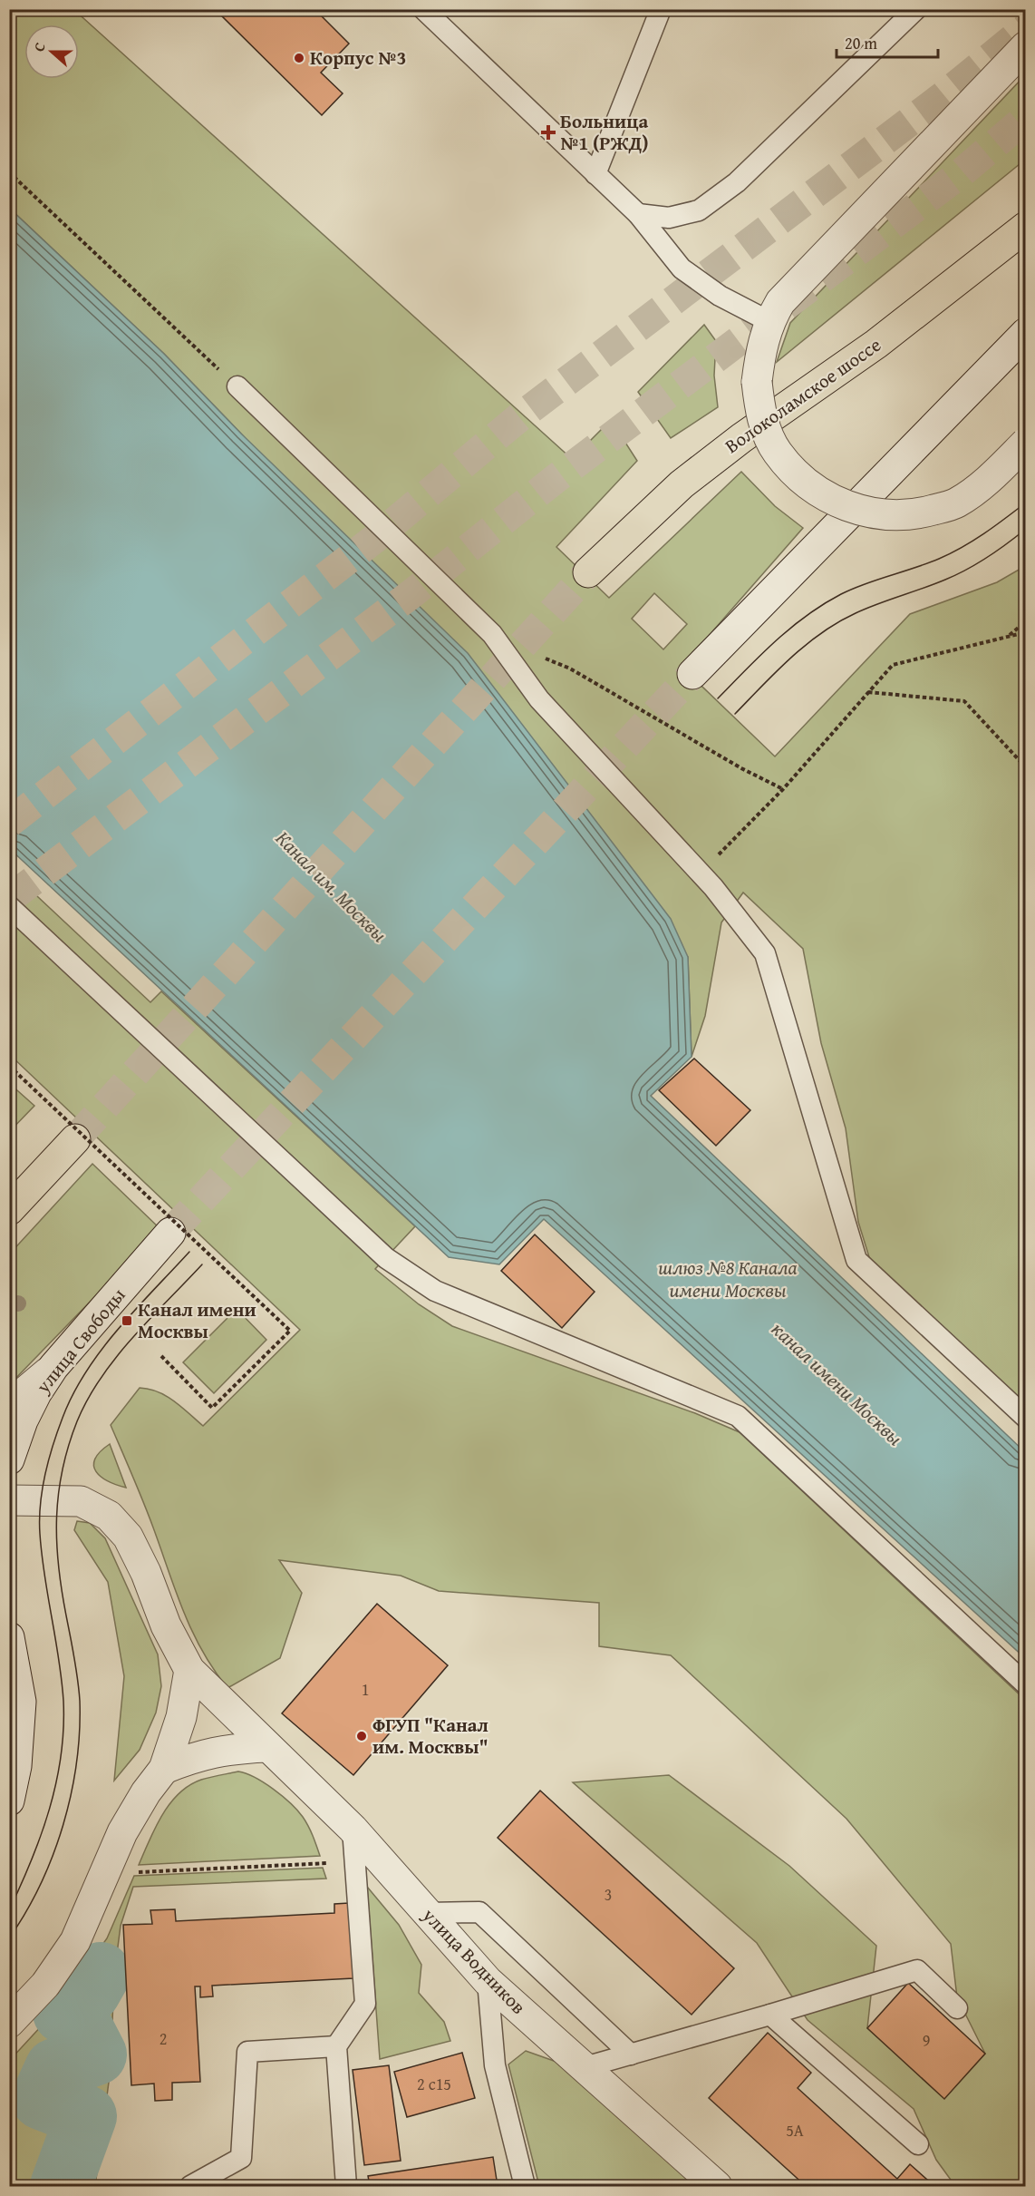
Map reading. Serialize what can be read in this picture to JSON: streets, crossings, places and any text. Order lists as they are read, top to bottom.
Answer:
{
  "streets": {
    "main road": ["Волоколамское шоссе"],
    "street": ["улица Свободы", "улица Водников"]
  },
  "water": ["Канал им. Москвы", "шлюз №8 Канала имени Москвы", "канал имени Москвы"],
  "places": {
    "other": ["Корпус №3", "ФГУП \"Канал им. Москвы\""],
    "health": ["Больница №1 (РЖД)"],
    "transit": ["Канал имени Москвы"]
  },
  "house_numbers": [
    "1",
    "3",
    "2",
    "9",
    "2 с15",
    "5А"
  ],
  "scale_bar": "20 m",
  "north": "left"
}
